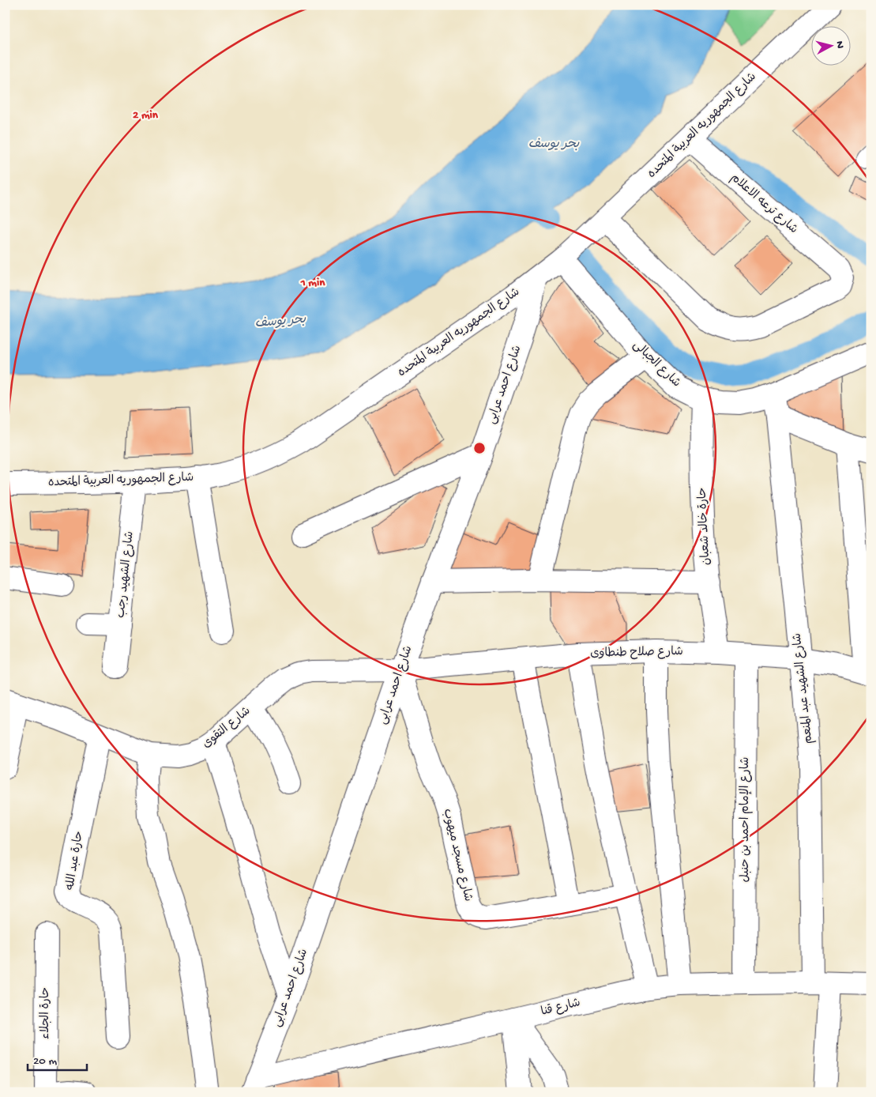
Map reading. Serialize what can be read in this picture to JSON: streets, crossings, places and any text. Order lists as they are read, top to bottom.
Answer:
{
  "streets": {
    "street": [
      "شارع الجمهوريه العربية المتحده",
      "شارع ترعه الاعلام",
      "شارع الجبالى",
      "شارع احمد عرابى",
      "حارة خالد شعبان",
      "شارع الشهيد رجب",
      "شارع صلاح طنطاوى",
      "شارع الشهيد عبد المنعم",
      "شارع التقوى",
      "شارع الإمام احمد بن حنبل",
      "شارع مسجد ميهوب",
      "حارة عبد الله",
      "شارع قنا",
      "حارة الجلاء"
    ]
  },
  "crossings": [
    ["شارع الجمهوريه العربية المتحده", "شارع ترعه الاعلام"],
    ["شارع الجمهوريه العربية المتحده", "شارع الجبالى"],
    ["شارع الجمهوريه العربية المتحده", "شارع احمد عرابى"],
    ["شارع الجمهوريه العربية المتحده", "شارع الشهيد رجب"],
    ["شارع الجبالى", "حارة خالد شعبان"],
    ["شارع الجبالى", "شارع الشهيد عبد المنعم"],
    ["شارع احمد عرابى", "شارع صلاح طنطاوى"],
    ["شارع احمد عرابى", "شارع التقوى"],
    ["شارع احمد عرابى", "شارع مسجد ميهوب"],
    ["شارع احمد عرابى", "شارع قنا"],
    ["حارة خالد شعبان", "شارع صلاح طنطاوى"],
    ["شارع صلاح طنطاوى", "شارع الشهيد عبد المنعم"],
    ["شارع صلاح طنطاوى", "شارع التقوى"],
    ["شارع صلاح طنطاوى", "شارع الإمام احمد بن حنبل"],
    ["شارع صلاح طنطاوى", "شارع مسجد ميهوب"],
    ["شارع الشهيد عبد المنعم", "شارع قنا"],
    ["شارع التقوى", "شارع مسجد ميهوب"],
    ["شارع التقوى", "حارة عبد الله"],
    ["شارع الإمام احمد بن حنبل", "شارع قنا"]
  ],
  "water": ["بحر يوسف"],
  "scale_bar": "20 m",
  "north": "right",
  "rings": ["2 min", "1 min"]
}
